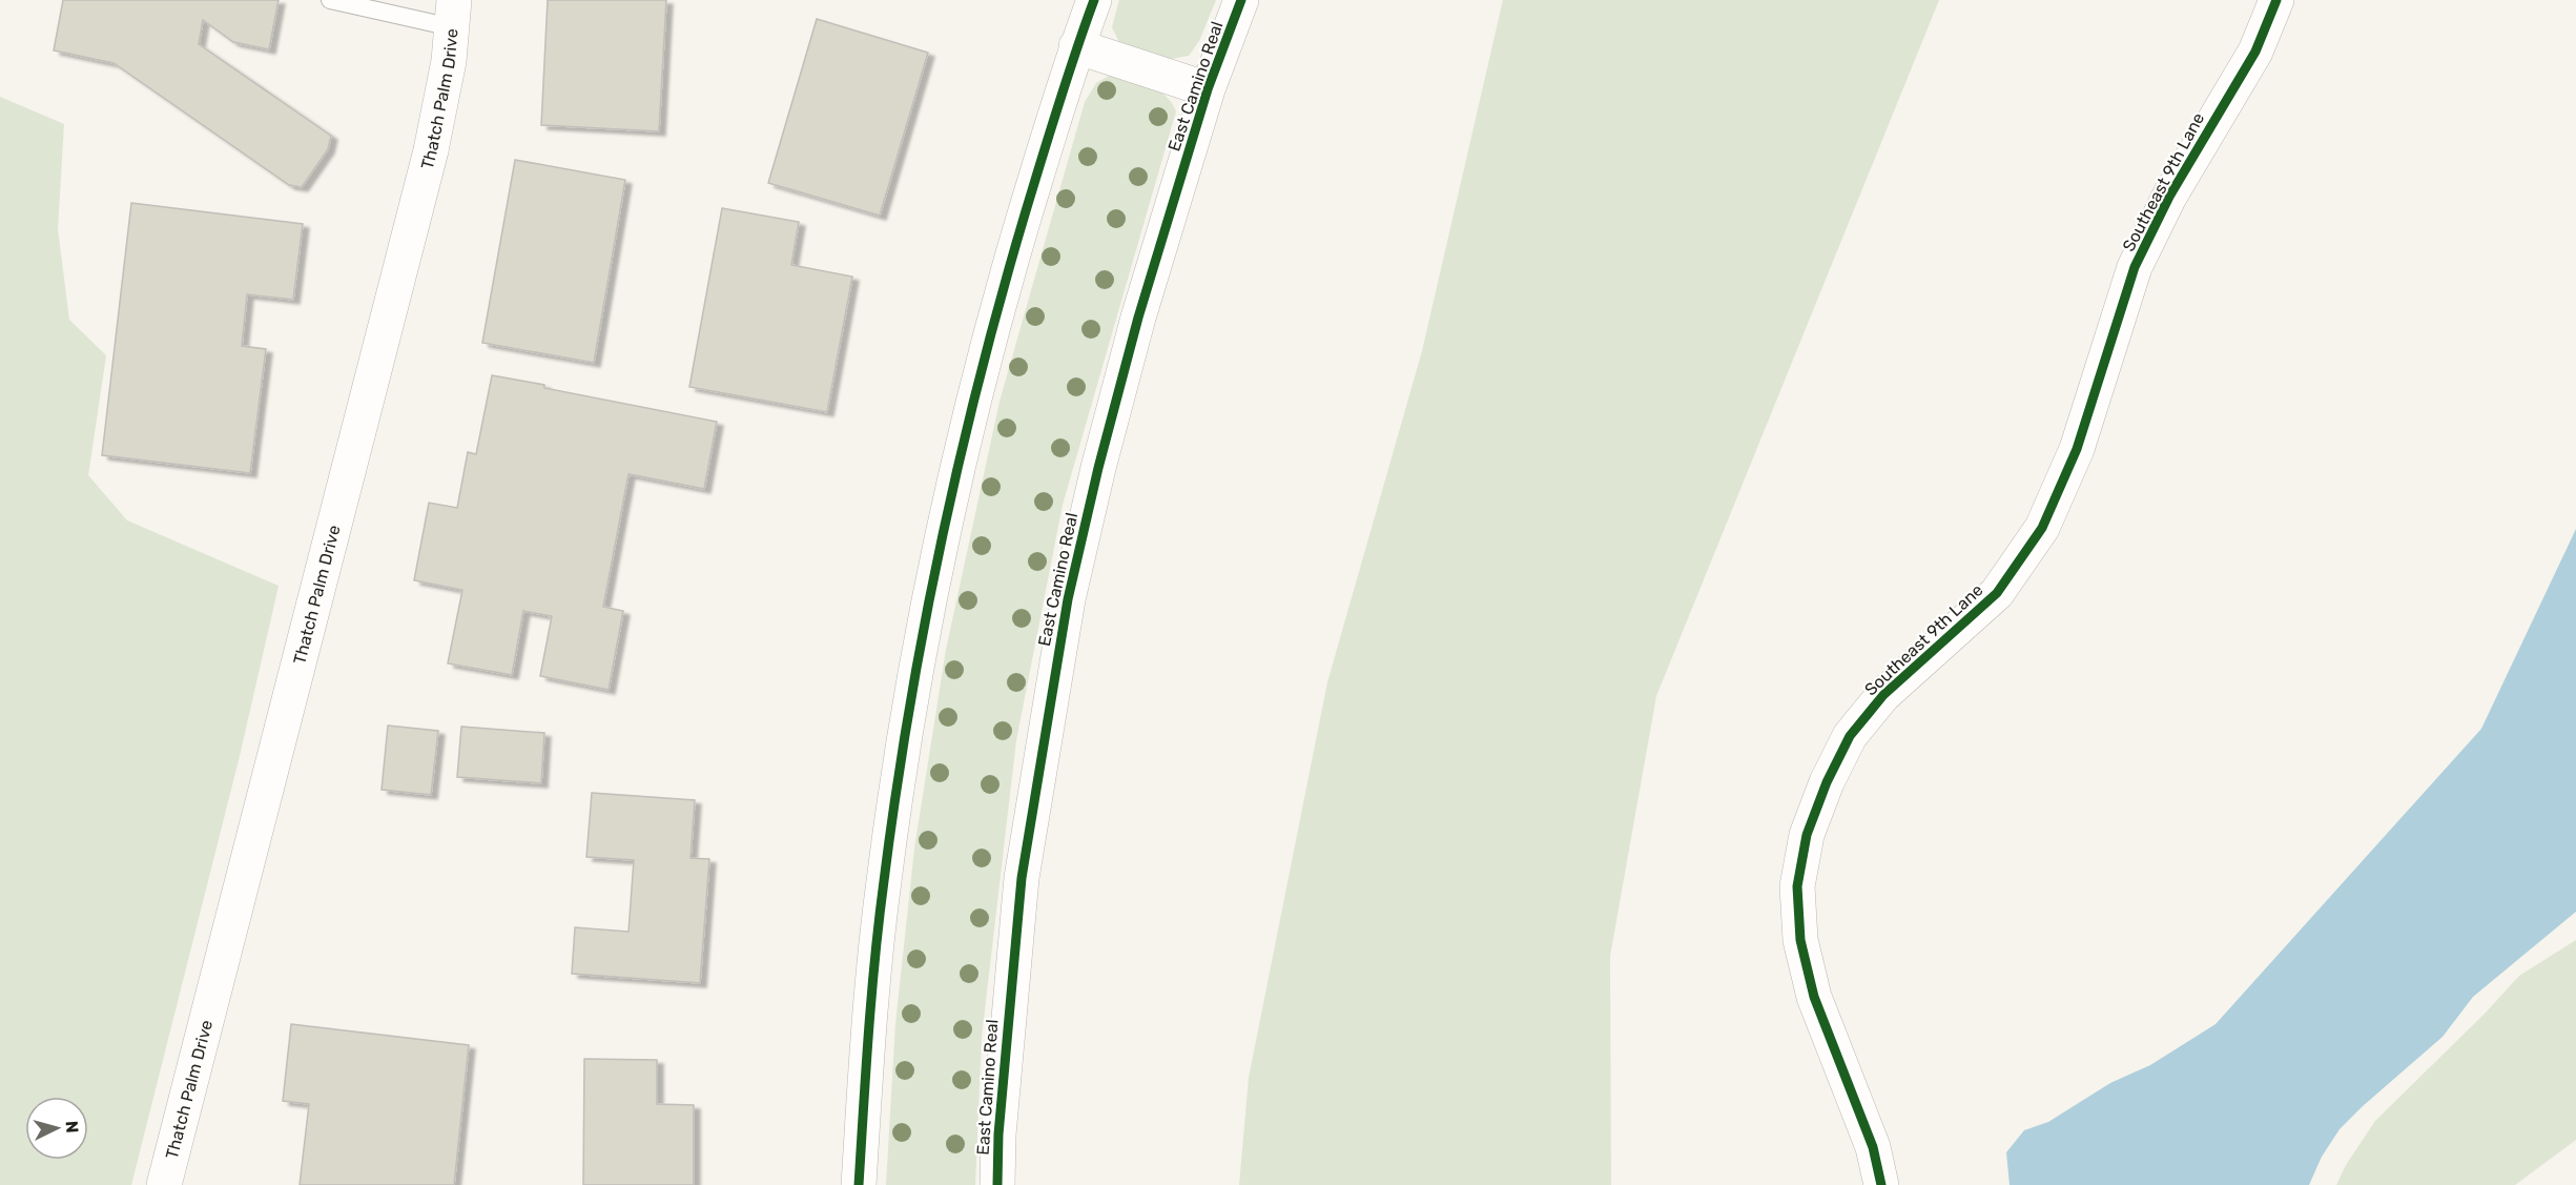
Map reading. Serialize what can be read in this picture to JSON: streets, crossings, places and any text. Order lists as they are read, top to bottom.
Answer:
{
  "streets": {
    "street": ["East Camino Real", "Thatch Palm Drive", "Southeast 9th Lane"]
  },
  "north": "right"
}
